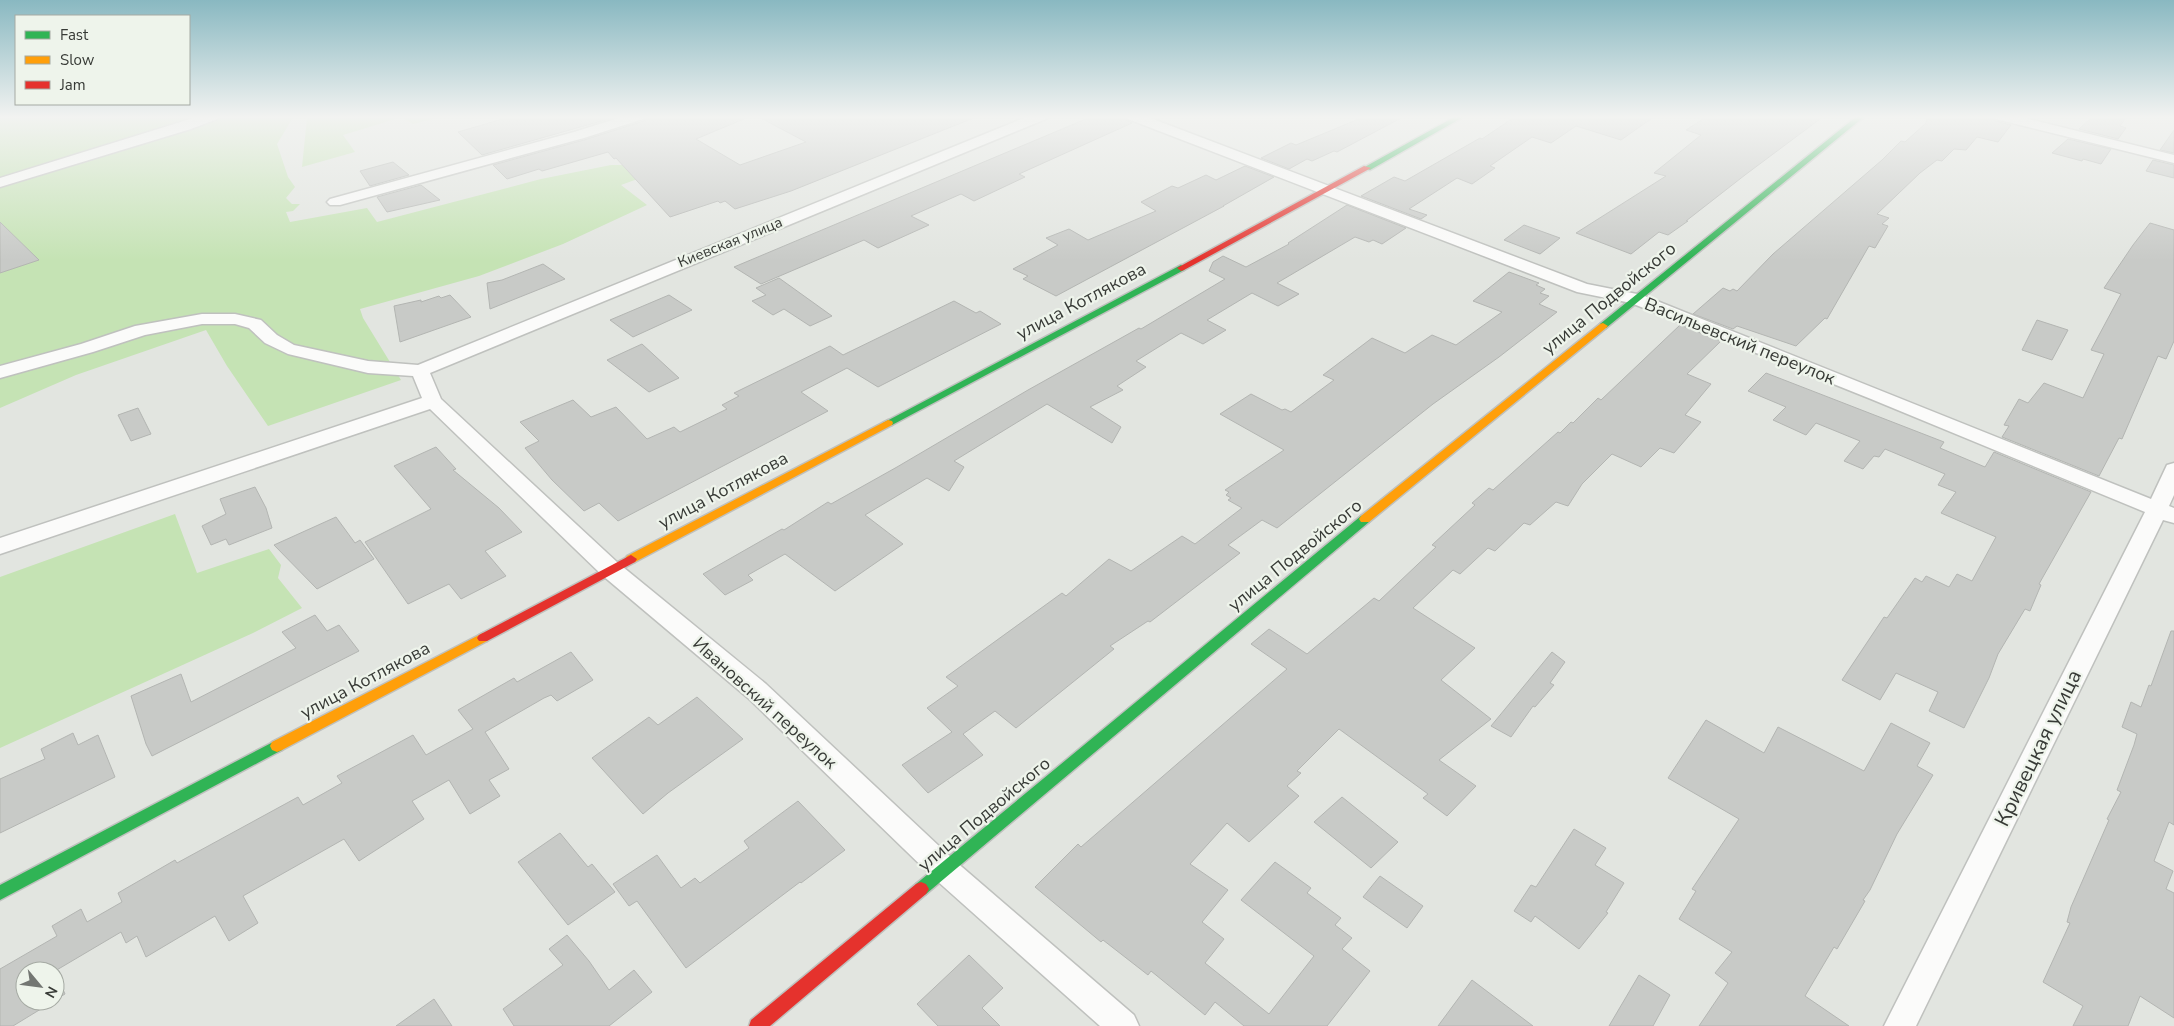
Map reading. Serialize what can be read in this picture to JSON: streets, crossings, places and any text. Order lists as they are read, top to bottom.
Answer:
{
  "streets": {
    "street": [
      "Киевская улица",
      "улица Подвойского",
      "улица Котлякова",
      "Васильевский переулок",
      "Ивановский переулок",
      "Кривецкая улица"
    ]
  },
  "crossings": [
    ["Киевская улица", "Ивановский переулок"],
    ["улица Подвойского", "Васильевский переулок"],
    ["улица Подвойского", "Ивановский переулок"],
    ["улица Котлякова", "Васильевский переулок"],
    ["улица Котлякова", "Ивановский переулок"],
    ["Васильевский переулок", "Кривецкая улица"]
  ],
  "legend": ["Fast", "Slow", "Jam"],
  "north": "bottom right"
}
